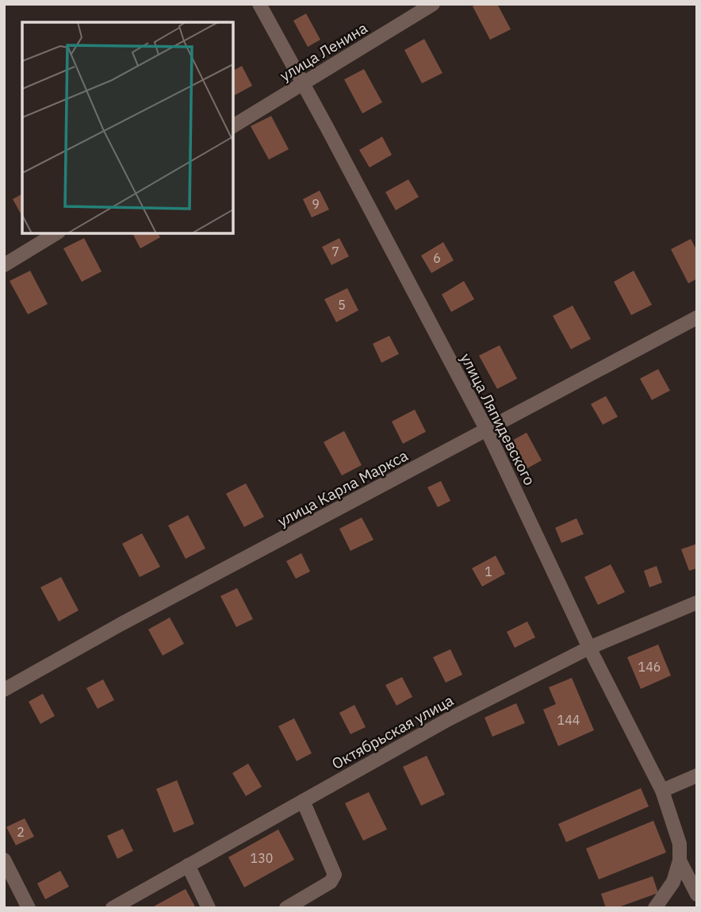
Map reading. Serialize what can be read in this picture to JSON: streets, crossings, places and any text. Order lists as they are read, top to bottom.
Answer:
{
  "streets": {
    "street": [
      "улица Ленина",
      "улица Ляпидевского",
      "улица Карла Маркса",
      "Октябрьская улица"
    ]
  },
  "crossings": [
    ["улица Ленина", "улица Ляпидевского"],
    ["улица Ляпидевского", "улица Карла Маркса"],
    ["улица Ляпидевского", "Октябрьская улица"]
  ],
  "house_numbers": [
    "9",
    "7",
    "6",
    "5",
    "1",
    "146",
    "144",
    "2",
    "130"
  ]
}
